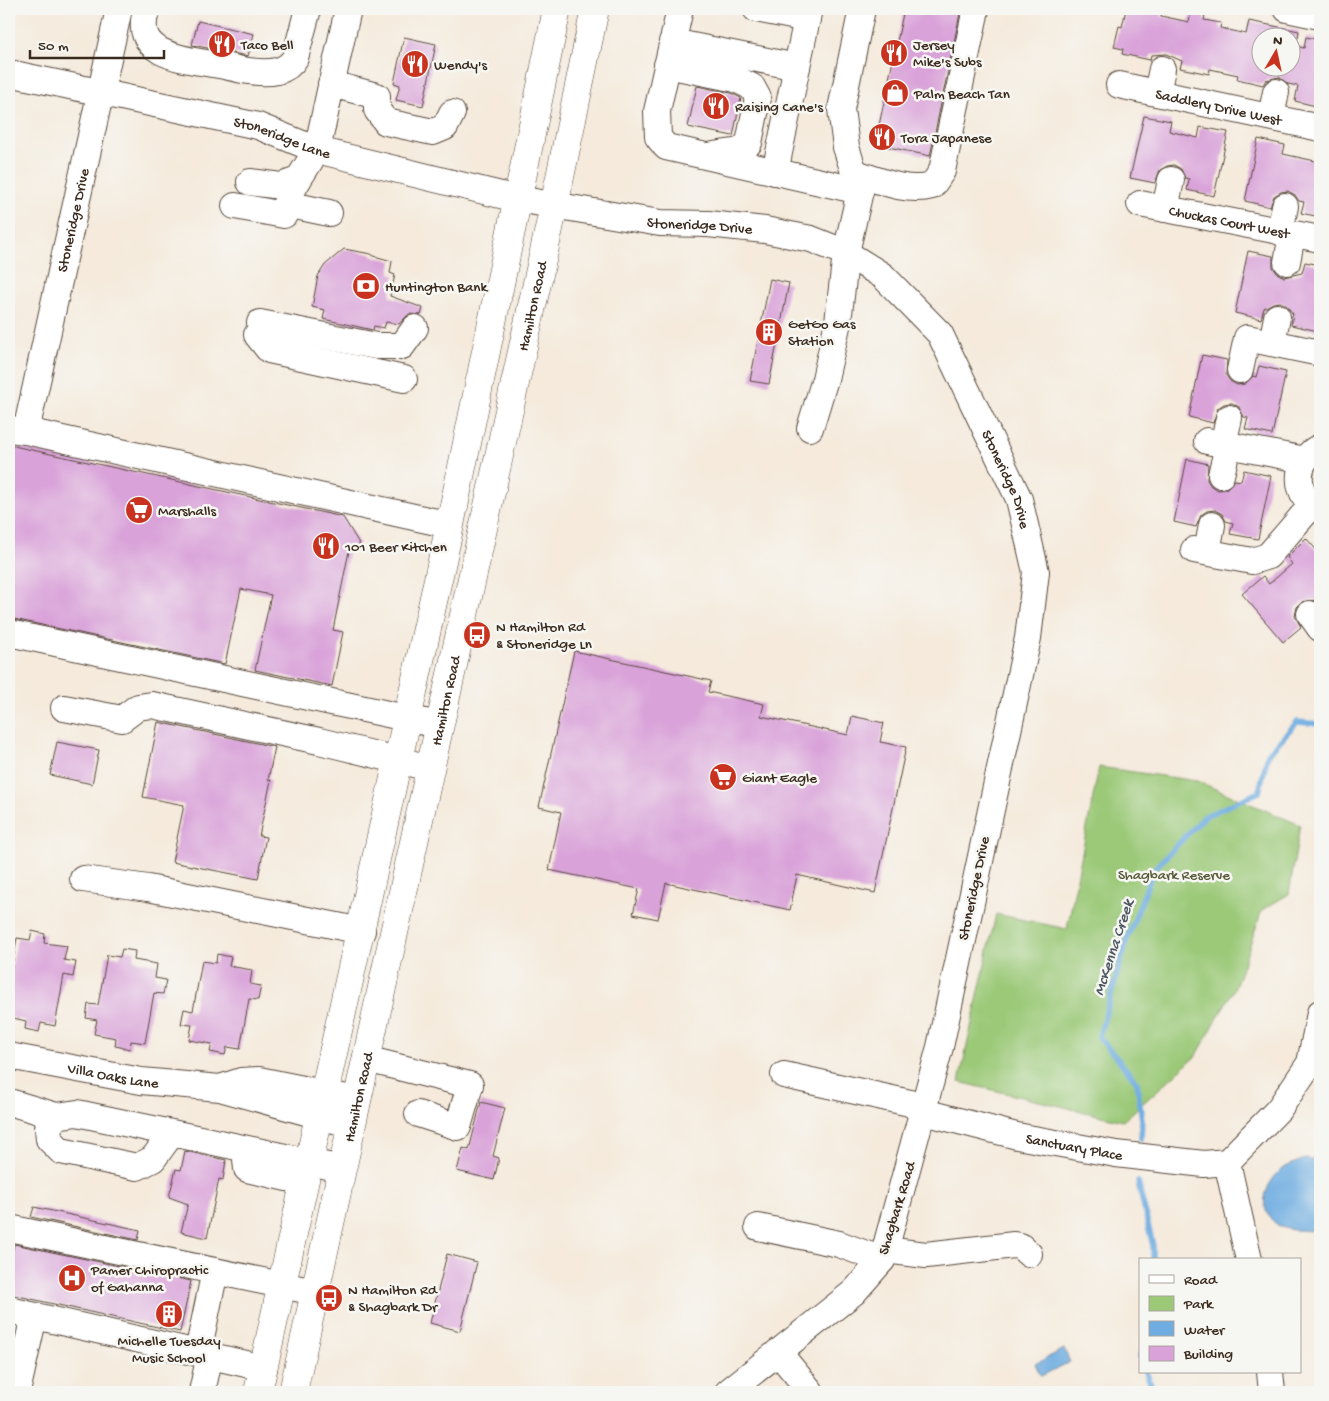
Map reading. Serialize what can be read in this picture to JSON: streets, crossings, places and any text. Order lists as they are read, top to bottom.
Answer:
{
  "streets": {
    "main road": ["Hamilton Road"],
    "street": [
      "Saddlery Drive West",
      "Stoneridge Lane",
      "Stoneridge Drive",
      "Chuckas Court West",
      "Villa Oaks Lane",
      "Sanctuary Place",
      "Shagbark Road"
    ]
  },
  "crossings": [
    ["Stoneridge Lane", "Stoneridge Drive"],
    ["Stoneridge Lane", "Hamilton Road"],
    ["Stoneridge Drive", "Hamilton Road"],
    ["Stoneridge Drive", "Shagbark Road"],
    ["Hamilton Road", "Villa Oaks Lane"],
    ["Sanctuary Place", "Shagbark Road"]
  ],
  "water": ["McKenna Creek"],
  "parks": ["Shagbark Reserve"],
  "places": {
    "restaurant": [
      "Taco Bell",
      "Jersey Mike's Subs",
      "Wendy's",
      "Raising Cane's",
      "Tora Japanese",
      "101 Beer Kitchen"
    ],
    "shop": ["Palm Beach Tan"],
    "bank": ["Huntington Bank"],
    "building": ["GetGo Gas Station", "Michelle Tuesday Music School"],
    "supermarket": ["Marshalls", "Giant Eagle"],
    "bus stop": ["N Hamilton Rd & Stoneridge Ln", "N Hamilton Rd & Shagbark Dr"],
    "hospital": ["Pamer Chiropractic of Gahanna"]
  },
  "legend": [
    "Road",
    "Park",
    "Water",
    "Building"
  ],
  "scale_bar": "50 m",
  "north": "top"
}
